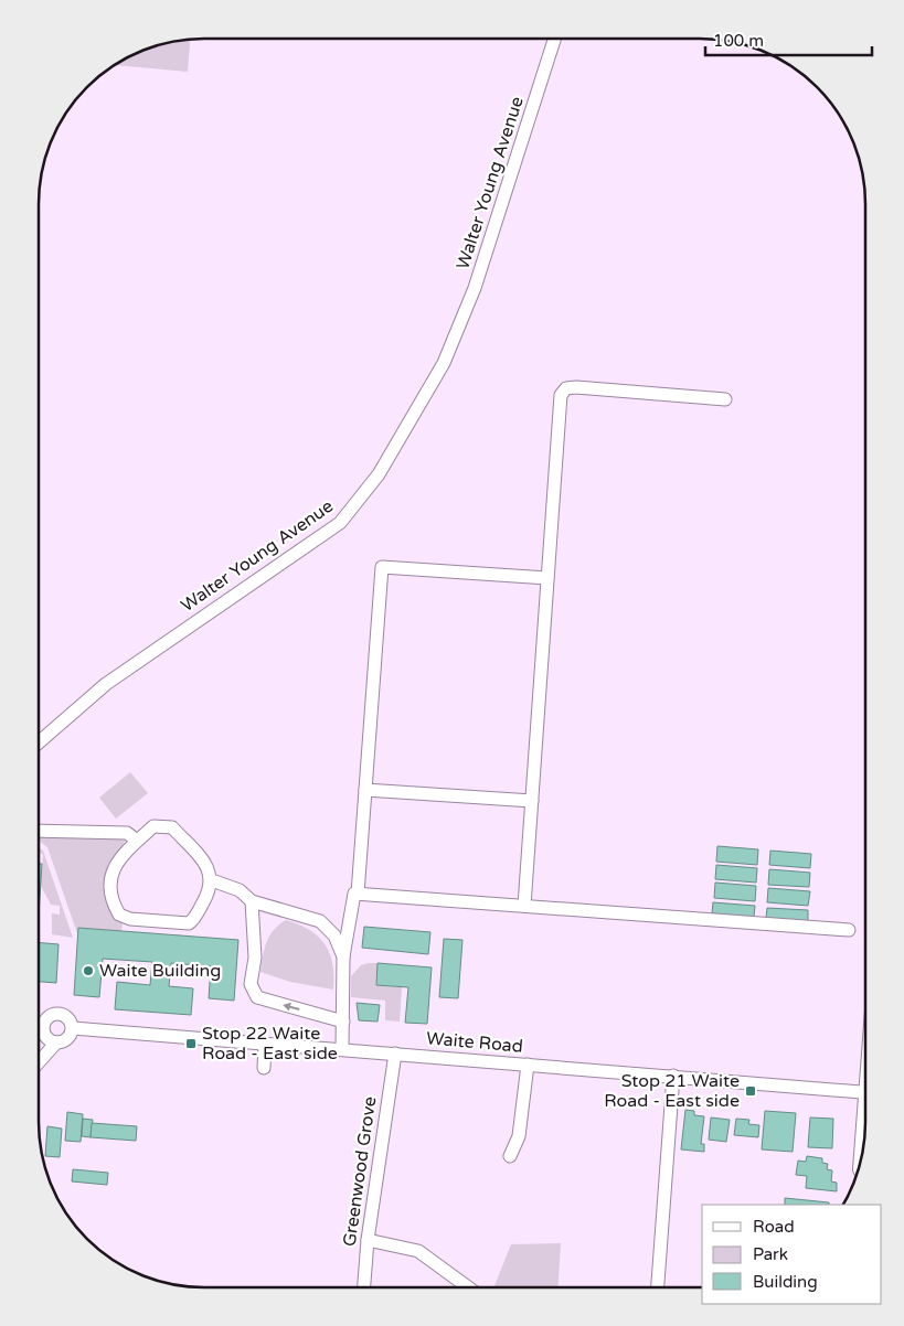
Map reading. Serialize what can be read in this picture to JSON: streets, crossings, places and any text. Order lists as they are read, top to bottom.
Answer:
{
  "streets": {
    "street": ["Walter Young Avenue", "Waite Road", "Greenwood Grove"]
  },
  "crossings": [
    ["Waite Road", "Greenwood Grove"]
  ],
  "places": {
    "other": ["Waite Building"],
    "transit": ["Stop 22 Waite Road - East side", "Stop 21 Waite Road - East side"]
  },
  "legend": ["Road", "Park", "Building"],
  "scale_bar": "100 m"
}
